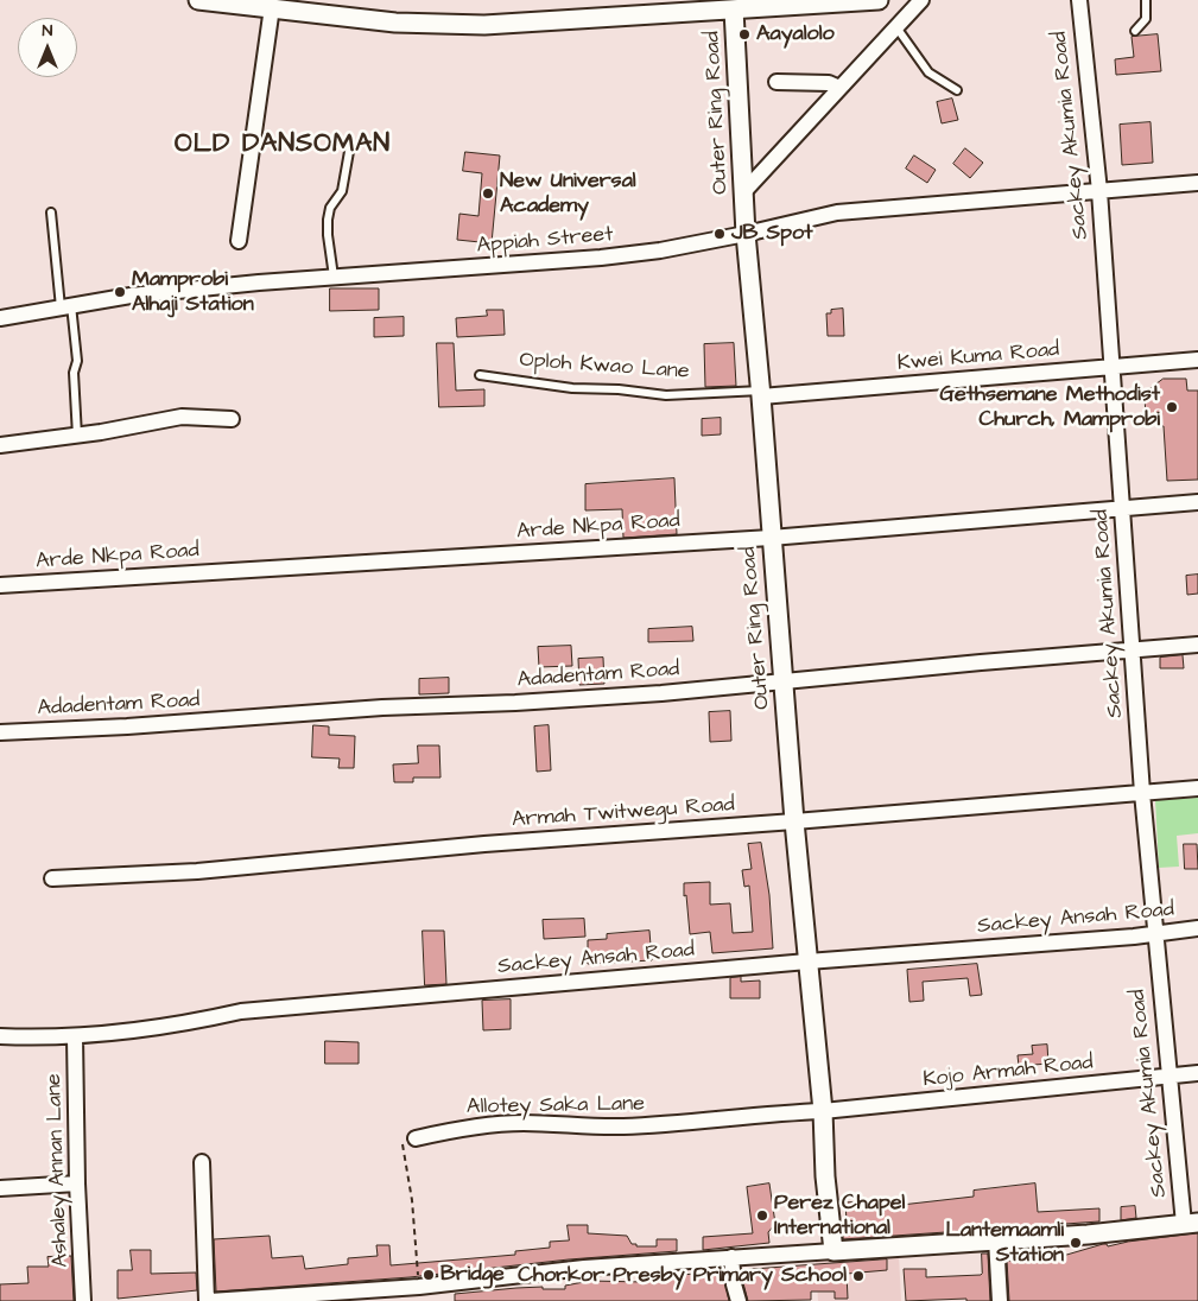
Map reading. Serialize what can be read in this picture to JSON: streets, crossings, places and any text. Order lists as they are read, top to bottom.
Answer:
{
  "streets": {
    "street": [
      "Outer Ring Road",
      "Sackey Akumia Road",
      "Appiah Street",
      "Kwei Kuma Road",
      "Arde Nkpa Road",
      "Adadentam Road",
      "Armah Twitwegu Road",
      "Sackey Ansah Road",
      "Kojo Armah Road",
      "Allotey Saka Lane",
      "Ashaley Annan Lane"
    ],
    "lane": ["Oploh Kwao Lane"]
  },
  "crossings": [
    ["Outer Ring Road", "Appiah Street"],
    ["Outer Ring Road", "Kwei Kuma Road"],
    ["Outer Ring Road", "Oploh Kwao Lane"],
    ["Outer Ring Road", "Arde Nkpa Road"],
    ["Outer Ring Road", "Adadentam Road"],
    ["Outer Ring Road", "Armah Twitwegu Road"],
    ["Outer Ring Road", "Sackey Ansah Road"],
    ["Outer Ring Road", "Kojo Armah Road"],
    ["Outer Ring Road", "Allotey Saka Lane"],
    ["Sackey Akumia Road", "Appiah Street"],
    ["Sackey Akumia Road", "Kwei Kuma Road"],
    ["Sackey Akumia Road", "Arde Nkpa Road"],
    ["Sackey Akumia Road", "Adadentam Road"],
    ["Sackey Akumia Road", "Armah Twitwegu Road"],
    ["Sackey Akumia Road", "Sackey Ansah Road"],
    ["Sackey Akumia Road", "Kojo Armah Road"],
    ["Kwei Kuma Road", "Oploh Kwao Lane"],
    ["Sackey Ansah Road", "Ashaley Annan Lane"],
    ["Kojo Armah Road", "Allotey Saka Lane"]
  ],
  "districts": ["OLD DANSOMAN"],
  "places": [
    "Aayalolo",
    "New Universal Academy",
    "JB Spot",
    "Mamprobi Alhaji Station",
    "Gethsemane Methodist Church, Mamprobi",
    "Perez Chapel International",
    "Lantemaamli Station",
    "Bridge",
    "Chorkor Presby Primary School"
  ],
  "north": "top"
}
